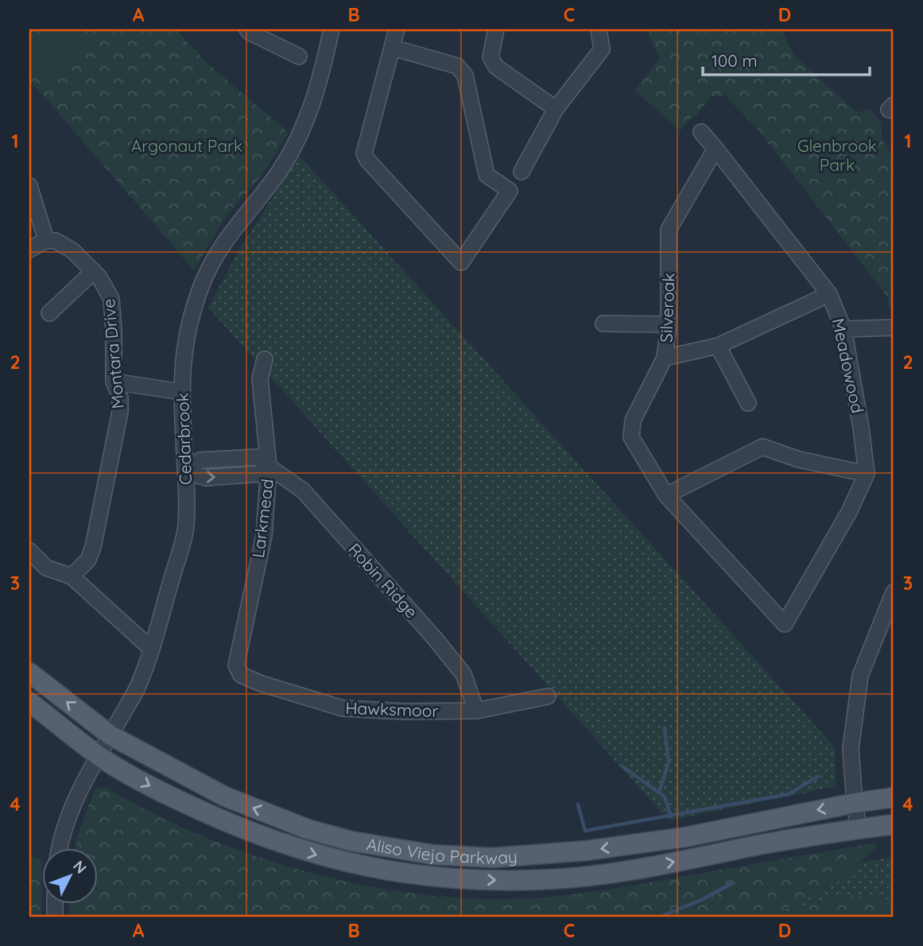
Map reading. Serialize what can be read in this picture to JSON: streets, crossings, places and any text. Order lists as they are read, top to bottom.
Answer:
{
  "streets": {
    "main road": ["Aliso Viejo Parkway"],
    "street": [
      "Silveroak",
      "Montara Drive",
      "Meadowood",
      "Cedarbrook",
      "Larkmead",
      "Robin Ridge",
      "Hawksmoor"
    ]
  },
  "crossings": [
    ["Silveroak", "Meadowood"],
    ["Cedarbrook", "Robin Ridge"],
    ["Cedarbrook", "Aliso Viejo Parkway"],
    ["Larkmead", "Robin Ridge"],
    ["Larkmead", "Hawksmoor"],
    ["Robin Ridge", "Hawksmoor"]
  ],
  "parks": ["Argonaut Park", "Glenbrook Park"],
  "scale_bar": "100 m",
  "north": "top right",
  "grid": {
    "columns": [
      "A",
      "B",
      "C",
      "D"
    ],
    "rows": [
      "1",
      "2",
      "3",
      "4"
    ]
  }
}
